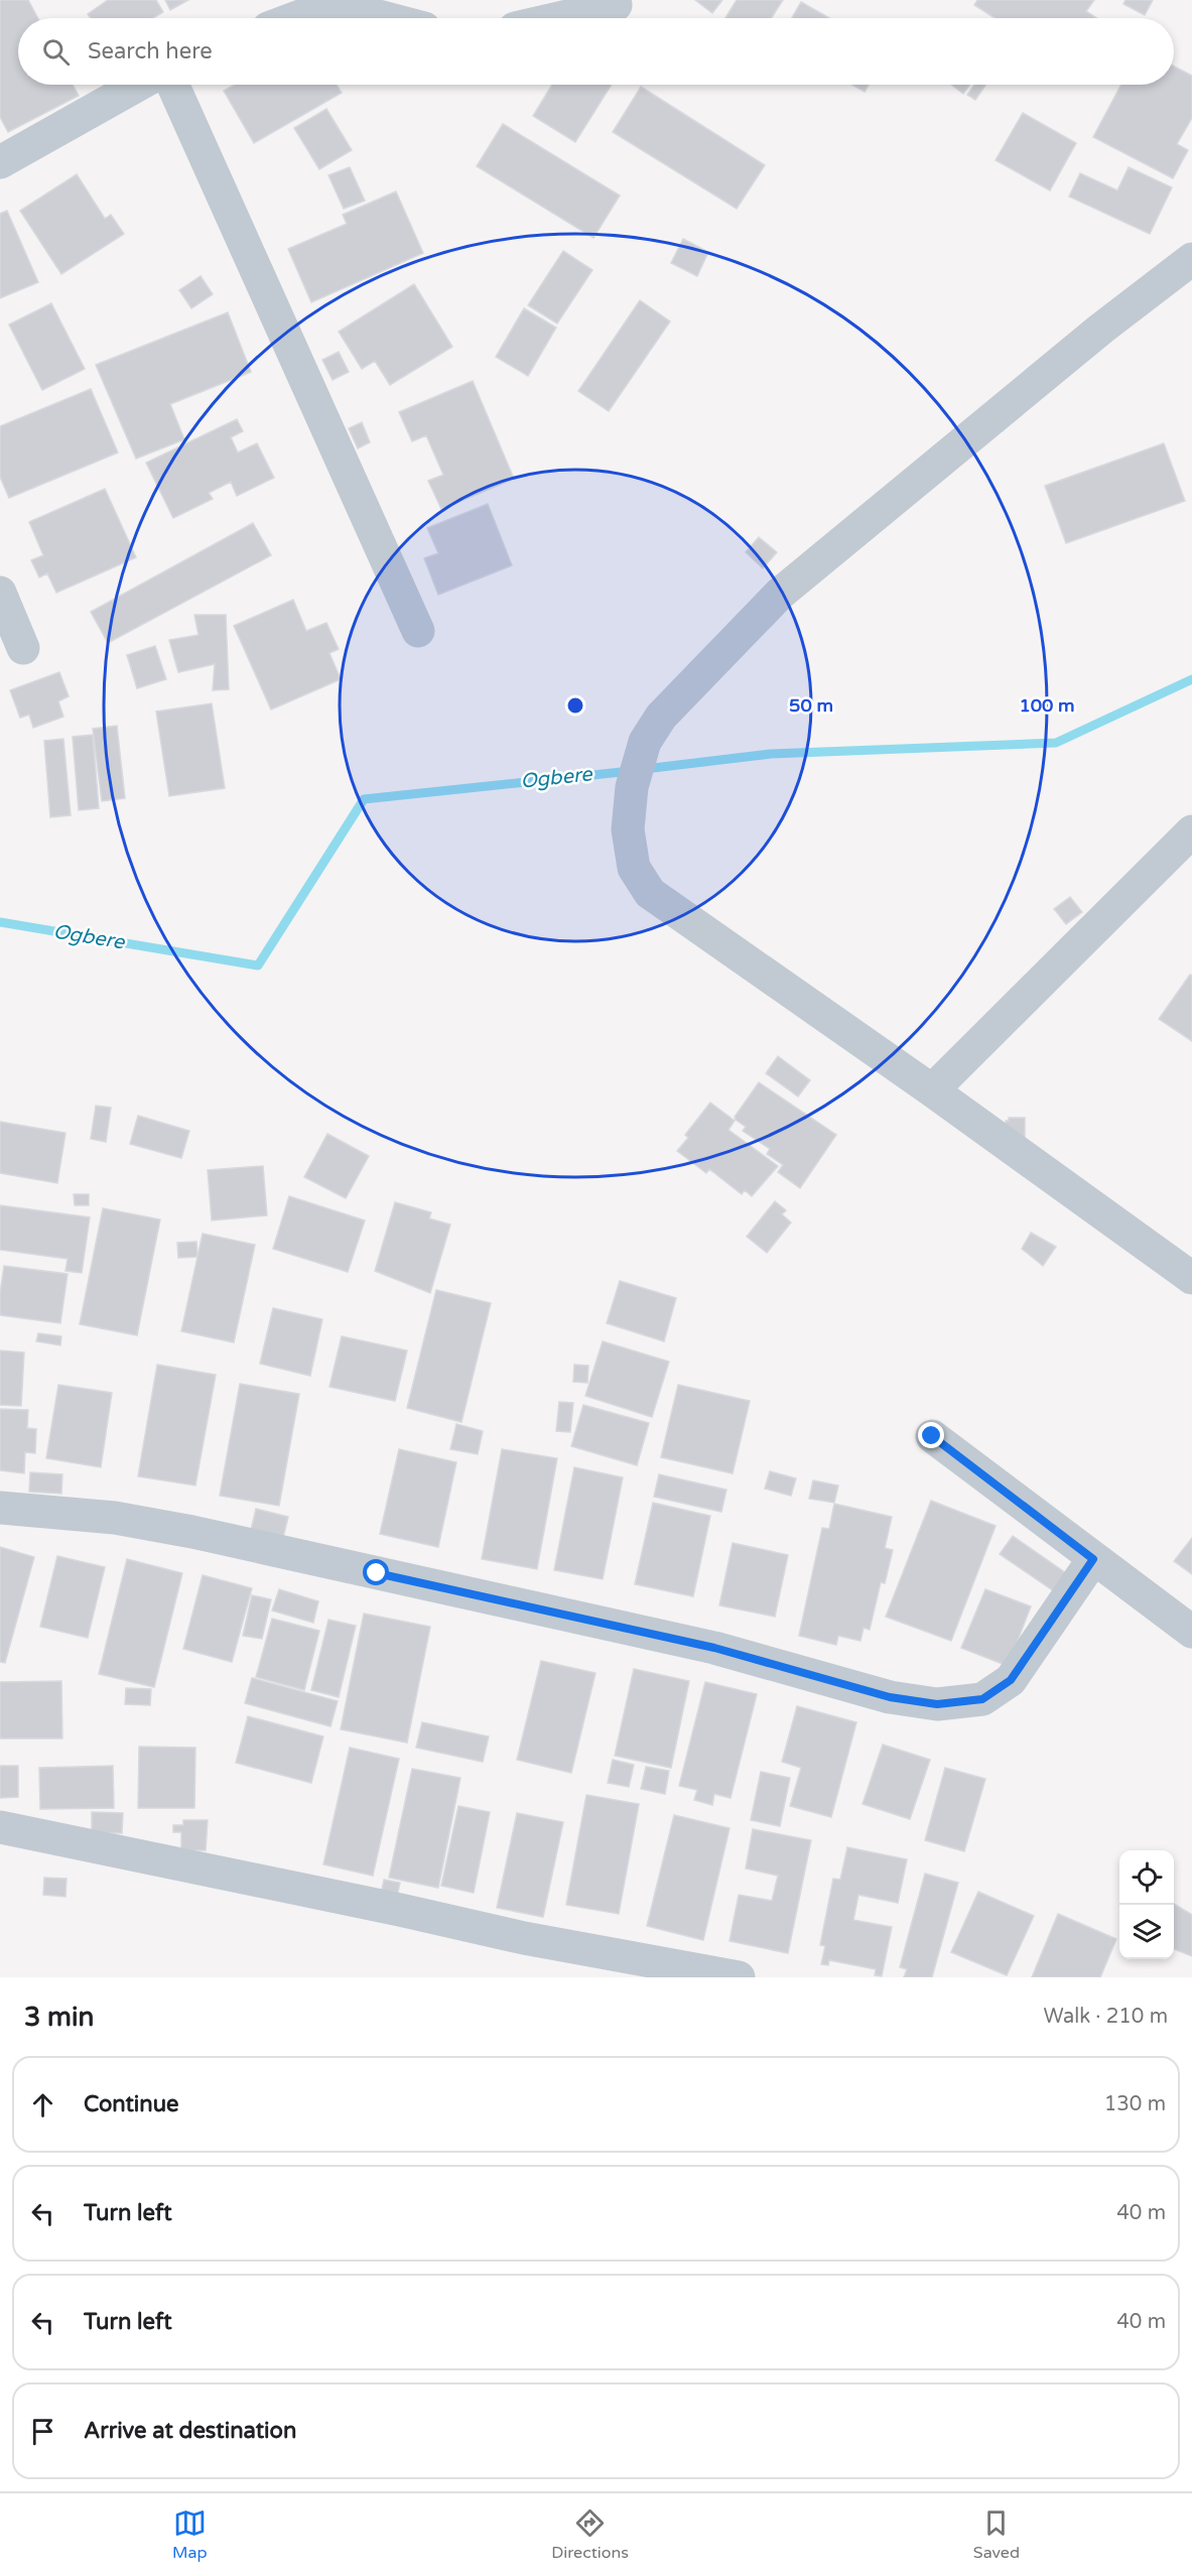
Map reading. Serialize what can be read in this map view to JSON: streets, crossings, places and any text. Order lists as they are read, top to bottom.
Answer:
{
  "water": ["Ogbere"],
  "page": {
    "search": "Search here",
    "heading": ["3 min", "Walk · 210 m"],
    "list": [
      ["Continue", "130 m"],
      ["Turn left", "40 m"],
      ["Turn left", "40 m"],
      "Arrive at destination"
    ],
    "nav": ["Map", "Directions", "Saved"]
  },
  "rings": ["50 m", "100 m"]
}
